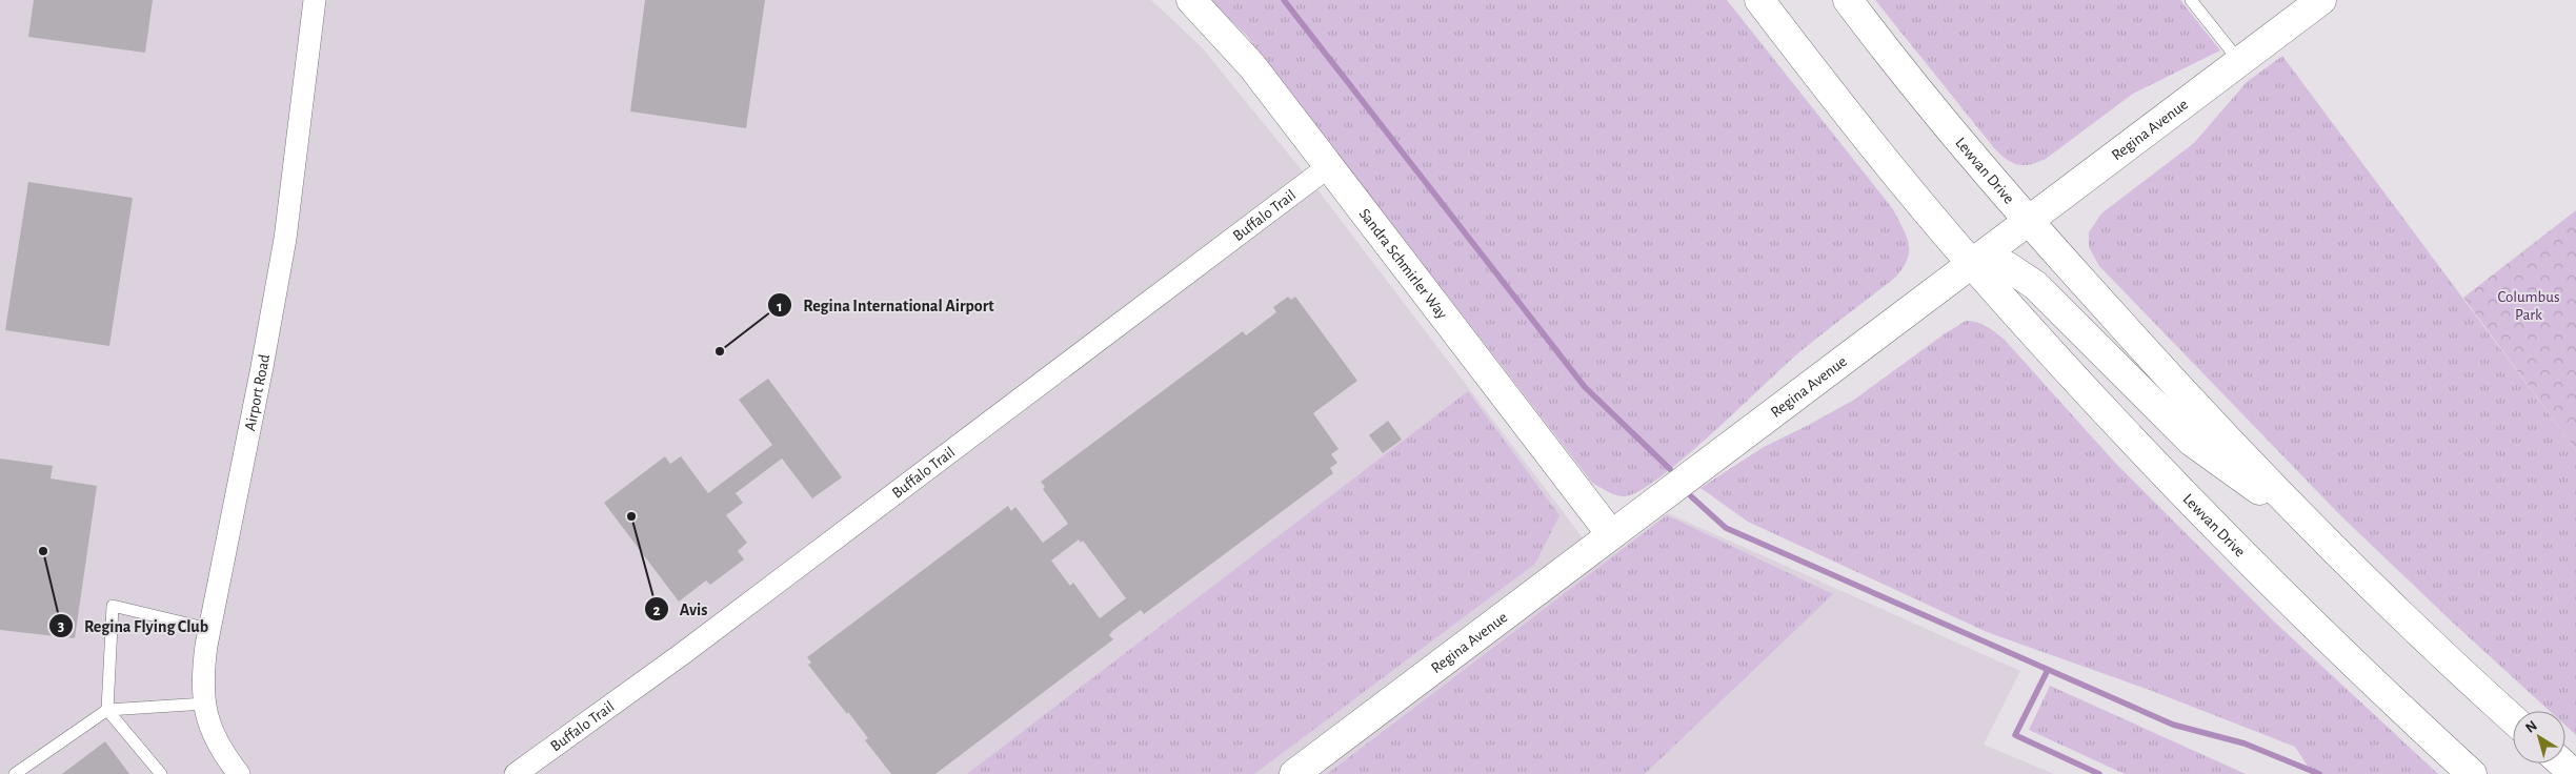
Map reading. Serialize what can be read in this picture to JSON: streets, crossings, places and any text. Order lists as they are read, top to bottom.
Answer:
{
  "streets": {
    "main road": ["Regina Avenue", "Lewvan Drive", "Sandra Schmirler Way"],
    "street": ["Buffalo Trail", "Airport Road"]
  },
  "crossings": [
    ["Regina Avenue", "Lewvan Drive"],
    ["Regina Avenue", "Sandra Schmirler Way"],
    ["Buffalo Trail", "Sandra Schmirler Way"]
  ],
  "parks": ["Columbus Park"],
  "places": ["Regina International Airport", "Avis", "Regina Flying Club"],
  "north": "top left"
}
